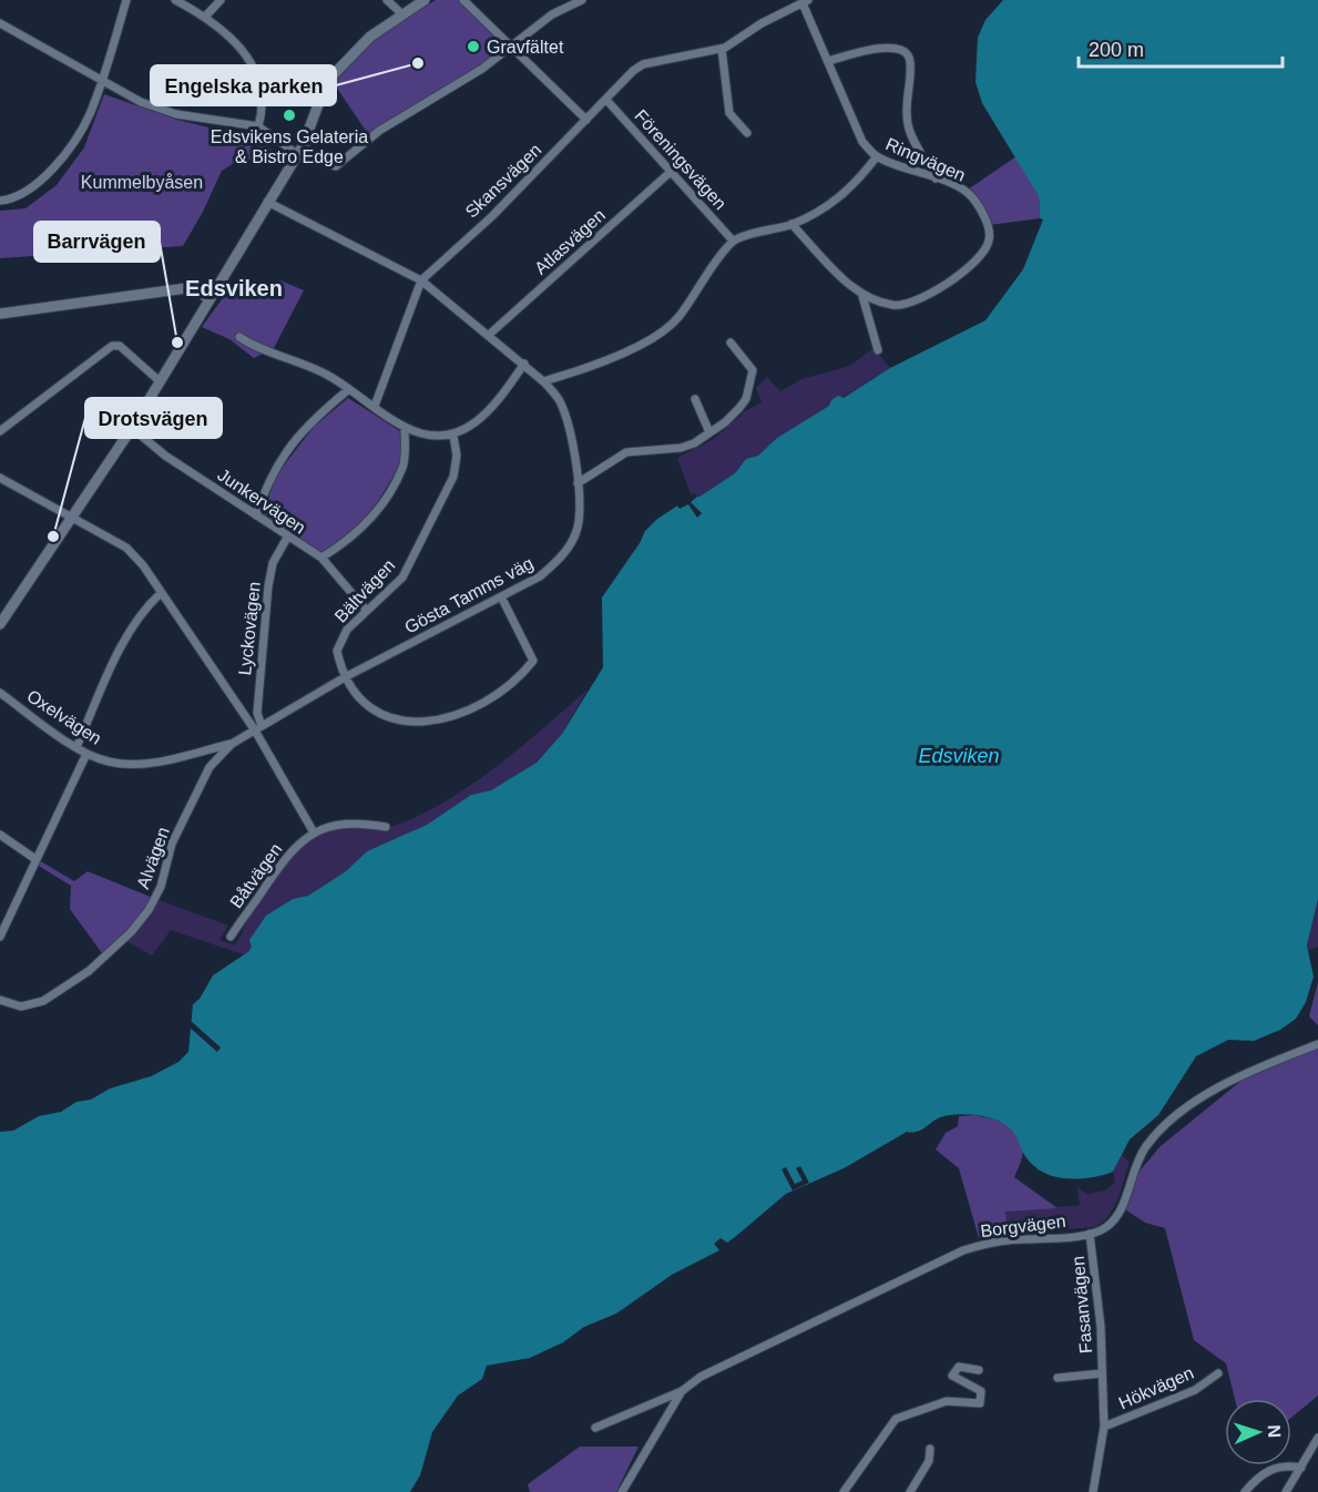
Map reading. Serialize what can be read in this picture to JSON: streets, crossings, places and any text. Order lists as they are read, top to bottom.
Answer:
{
  "streets": {
    "street": [
      "Föreningsvägen",
      "Ringvägen",
      "Skansvägen",
      "Atlasvägen",
      "Junkervägen",
      "Bältvägen",
      "Gösta Tamms väg",
      "Lyckovägen",
      "Oxelvägen",
      "Alvägen",
      "Båtvägen",
      "Borgvägen",
      "Fasanvägen",
      "Hökvägen"
    ]
  },
  "crossings": [
    ["Föreningsvägen", "Skansvägen"],
    ["Föreningsvägen", "Atlasvägen"],
    ["Ringvägen", "Skansvägen"],
    ["Skansvägen", "Junkervägen"],
    ["Skansvägen", "Gösta Tamms väg"],
    ["Skansvägen", "Lyckovägen"],
    ["Atlasvägen", "Gösta Tamms väg"],
    ["Junkervägen", "Bältvägen"],
    ["Junkervägen", "Lyckovägen"],
    ["Bältvägen", "Gösta Tamms väg"],
    ["Gösta Tamms väg", "Lyckovägen"],
    ["Gösta Tamms väg", "Alvägen"],
    ["Lyckovägen", "Alvägen"],
    ["Oxelvägen", "Alvägen"],
    ["Borgvägen", "Fasanvägen"],
    ["Fasanvägen", "Hökvägen"]
  ],
  "districts": ["Edsviken"],
  "water": ["Edsviken"],
  "parks": ["Kummelbyåsen"],
  "places": [
    "Gravfältet",
    "Engelska parken",
    "Edsvikens Gelateria & Bistro Edge",
    "Barrvägen",
    "Drotsvägen"
  ],
  "scale_bar": "200 m",
  "north": "right"
}
